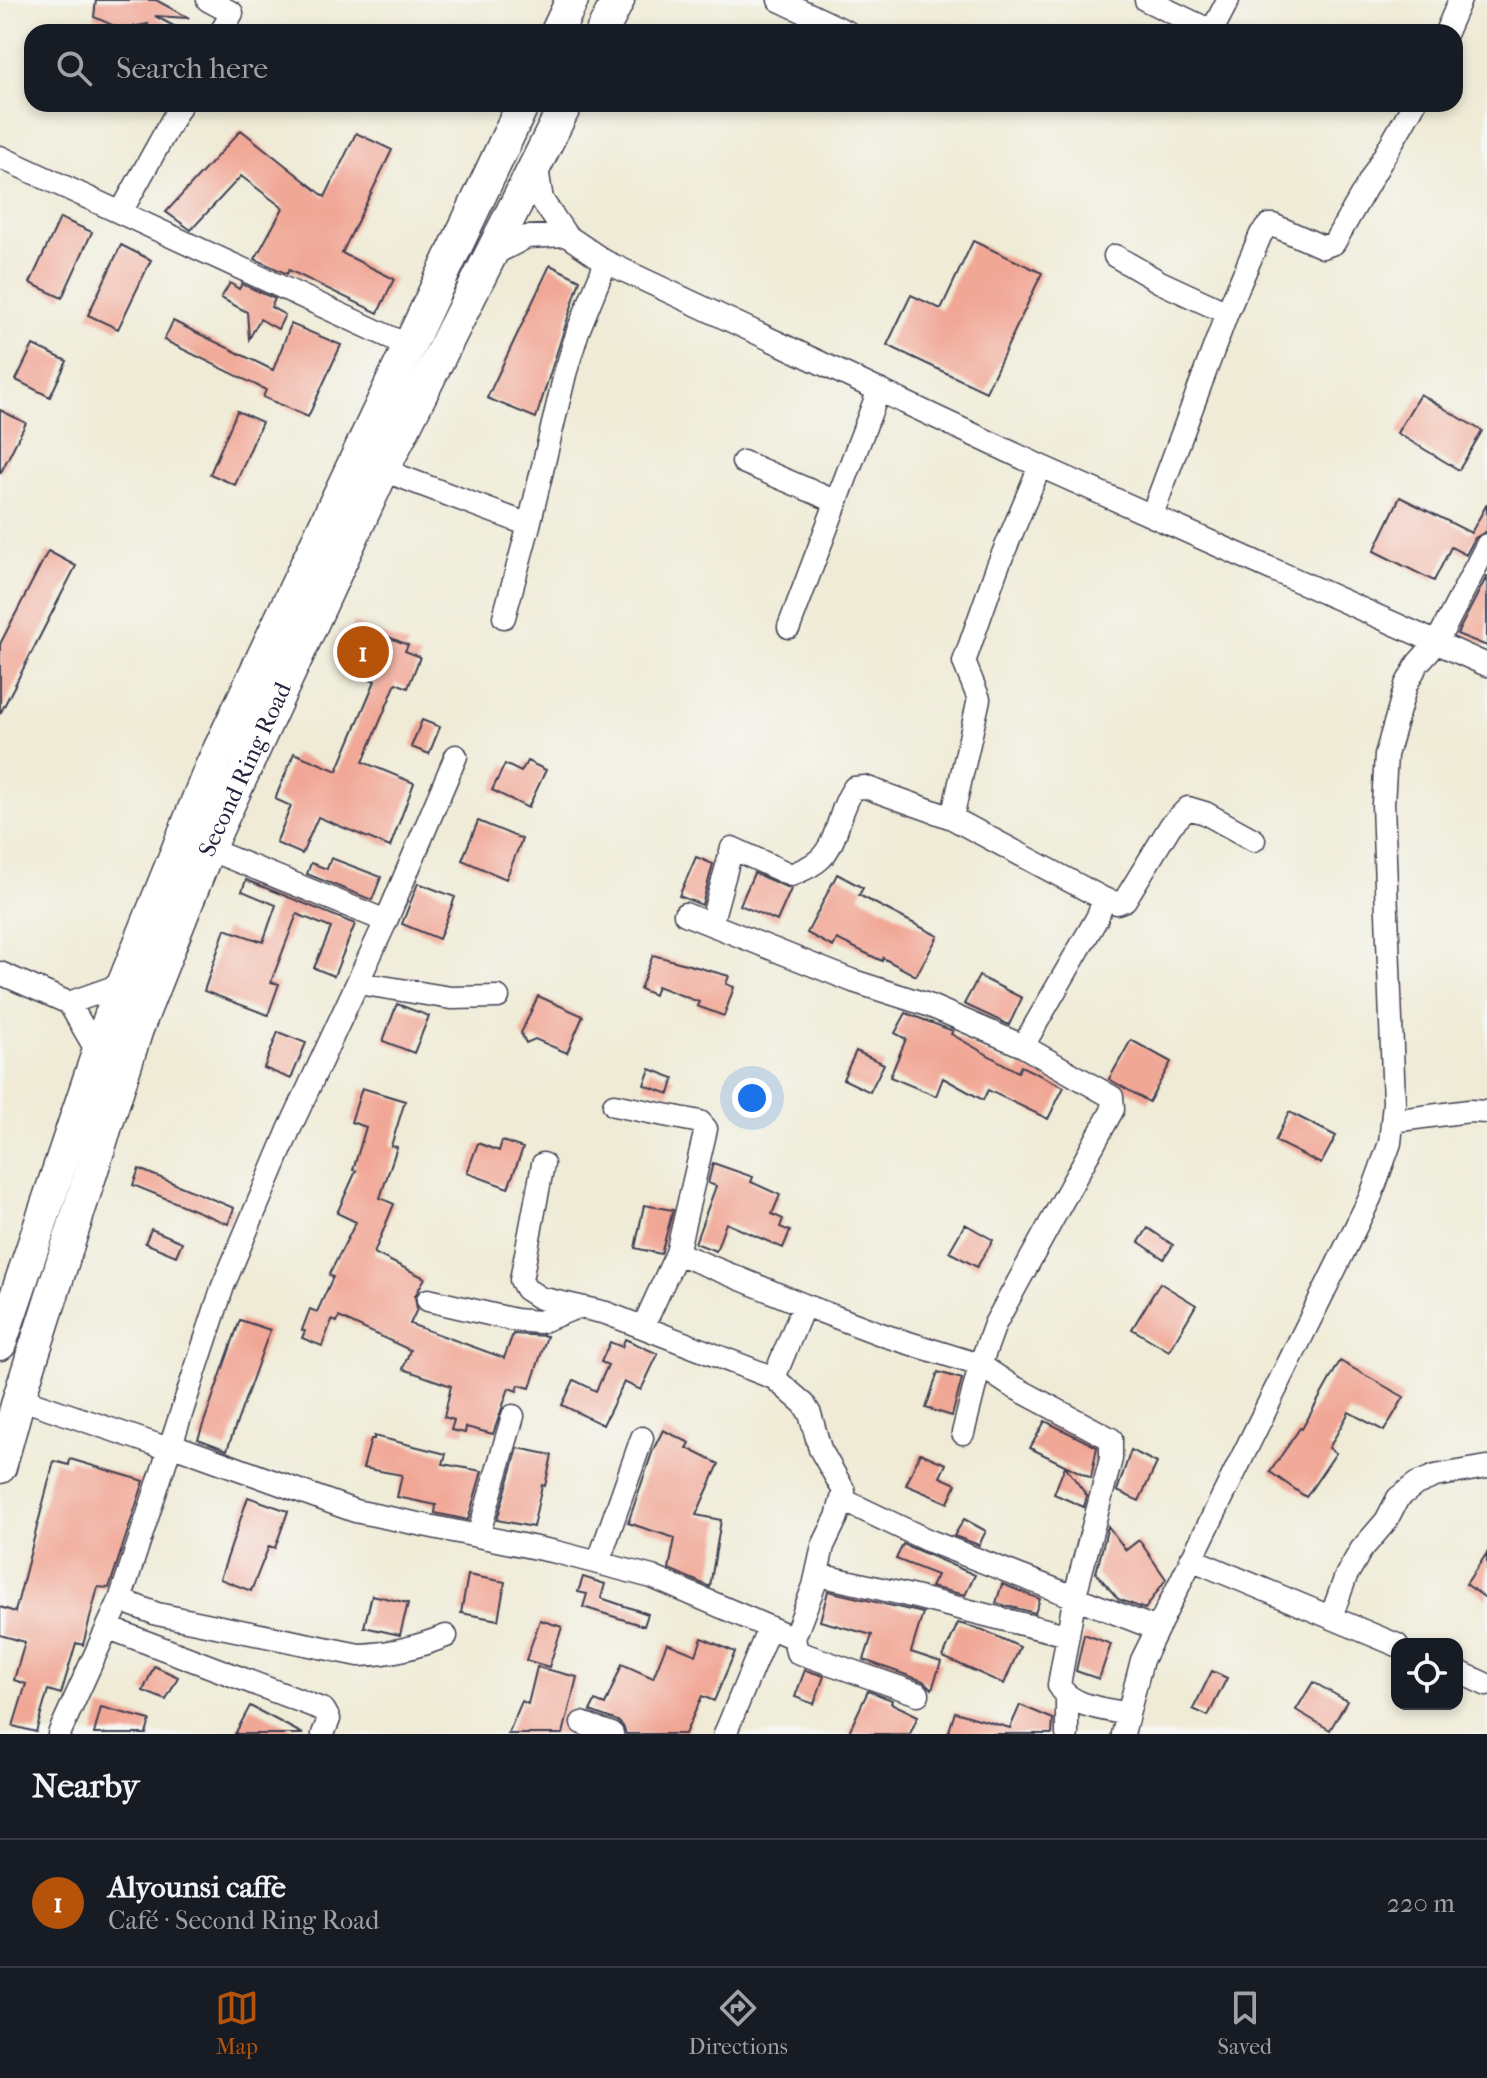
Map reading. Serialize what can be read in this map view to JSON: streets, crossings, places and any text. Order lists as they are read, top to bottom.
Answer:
{
  "streets": {
    "highway": ["Second Ring Road"]
  },
  "page": {
    "search": "Search here",
    "pins": "1",
    "heading": "Nearby",
    "list": [
      {
        "mark": "1",
        "name": "Alyounsi caffe",
        "note": "Café · Second Ring Road",
        "value": "220 m"
      }
    ],
    "nav": ["Map", "Directions", "Saved"]
  }
}
